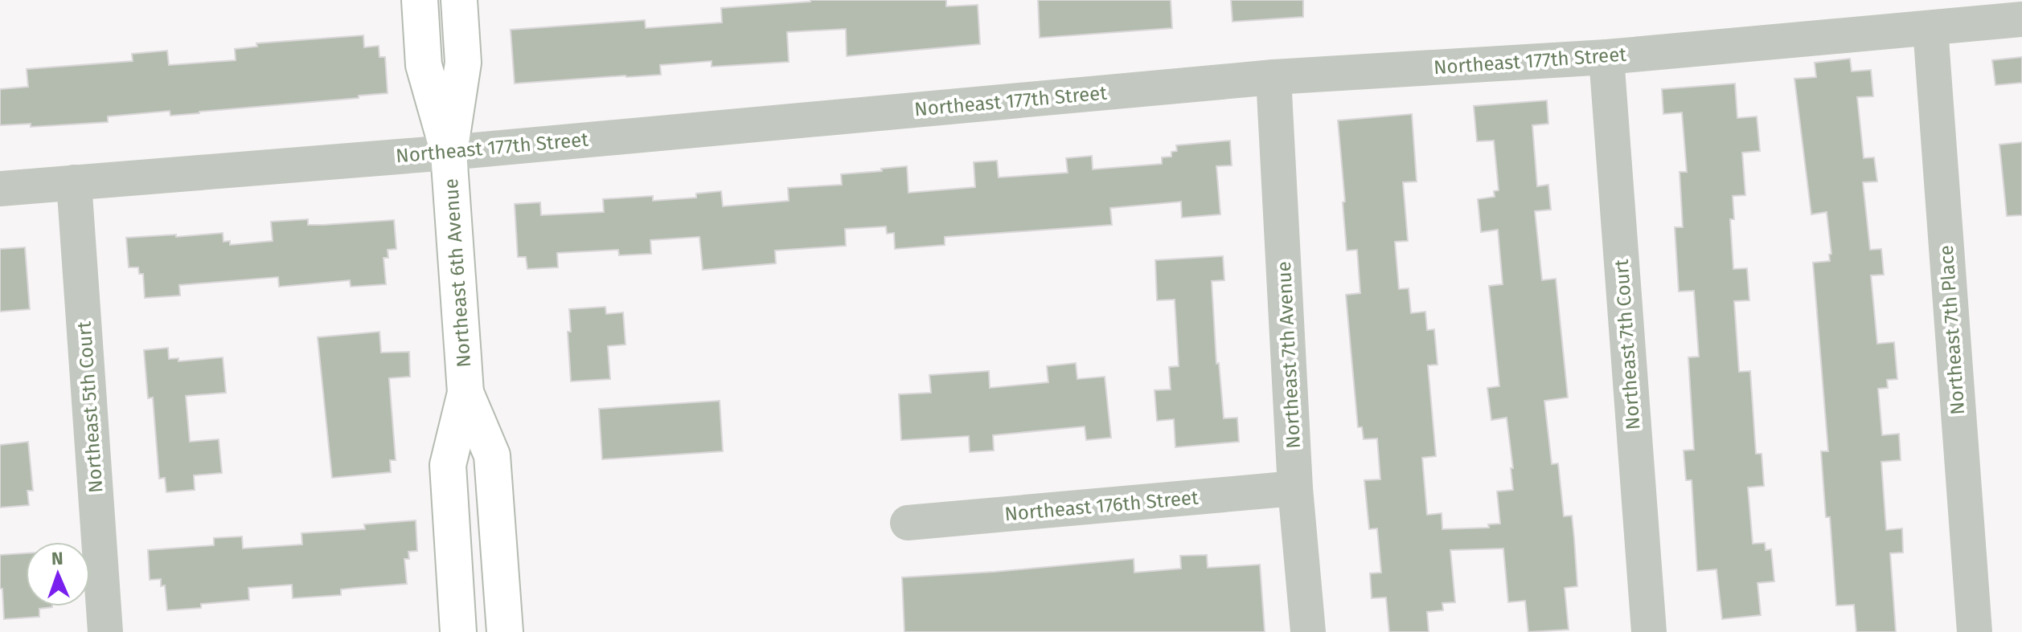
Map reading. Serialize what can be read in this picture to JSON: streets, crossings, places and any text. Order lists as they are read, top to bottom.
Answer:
{
  "streets": {
    "main road": ["Northeast 6th Avenue"],
    "street": [
      "Northeast 177th Street",
      "Northeast 7th Place",
      "Northeast 7th Court",
      "Northeast 7th Avenue",
      "Northeast 5th Court",
      "Northeast 176th Street"
    ]
  },
  "crossings": [
    ["Northeast 177th Street", "Northeast 6th Avenue"],
    ["Northeast 177th Street", "Northeast 7th Place"],
    ["Northeast 177th Street", "Northeast 7th Court"],
    ["Northeast 177th Street", "Northeast 7th Avenue"],
    ["Northeast 177th Street", "Northeast 5th Court"],
    ["Northeast 7th Avenue", "Northeast 176th Street"]
  ],
  "north": "top"
}
